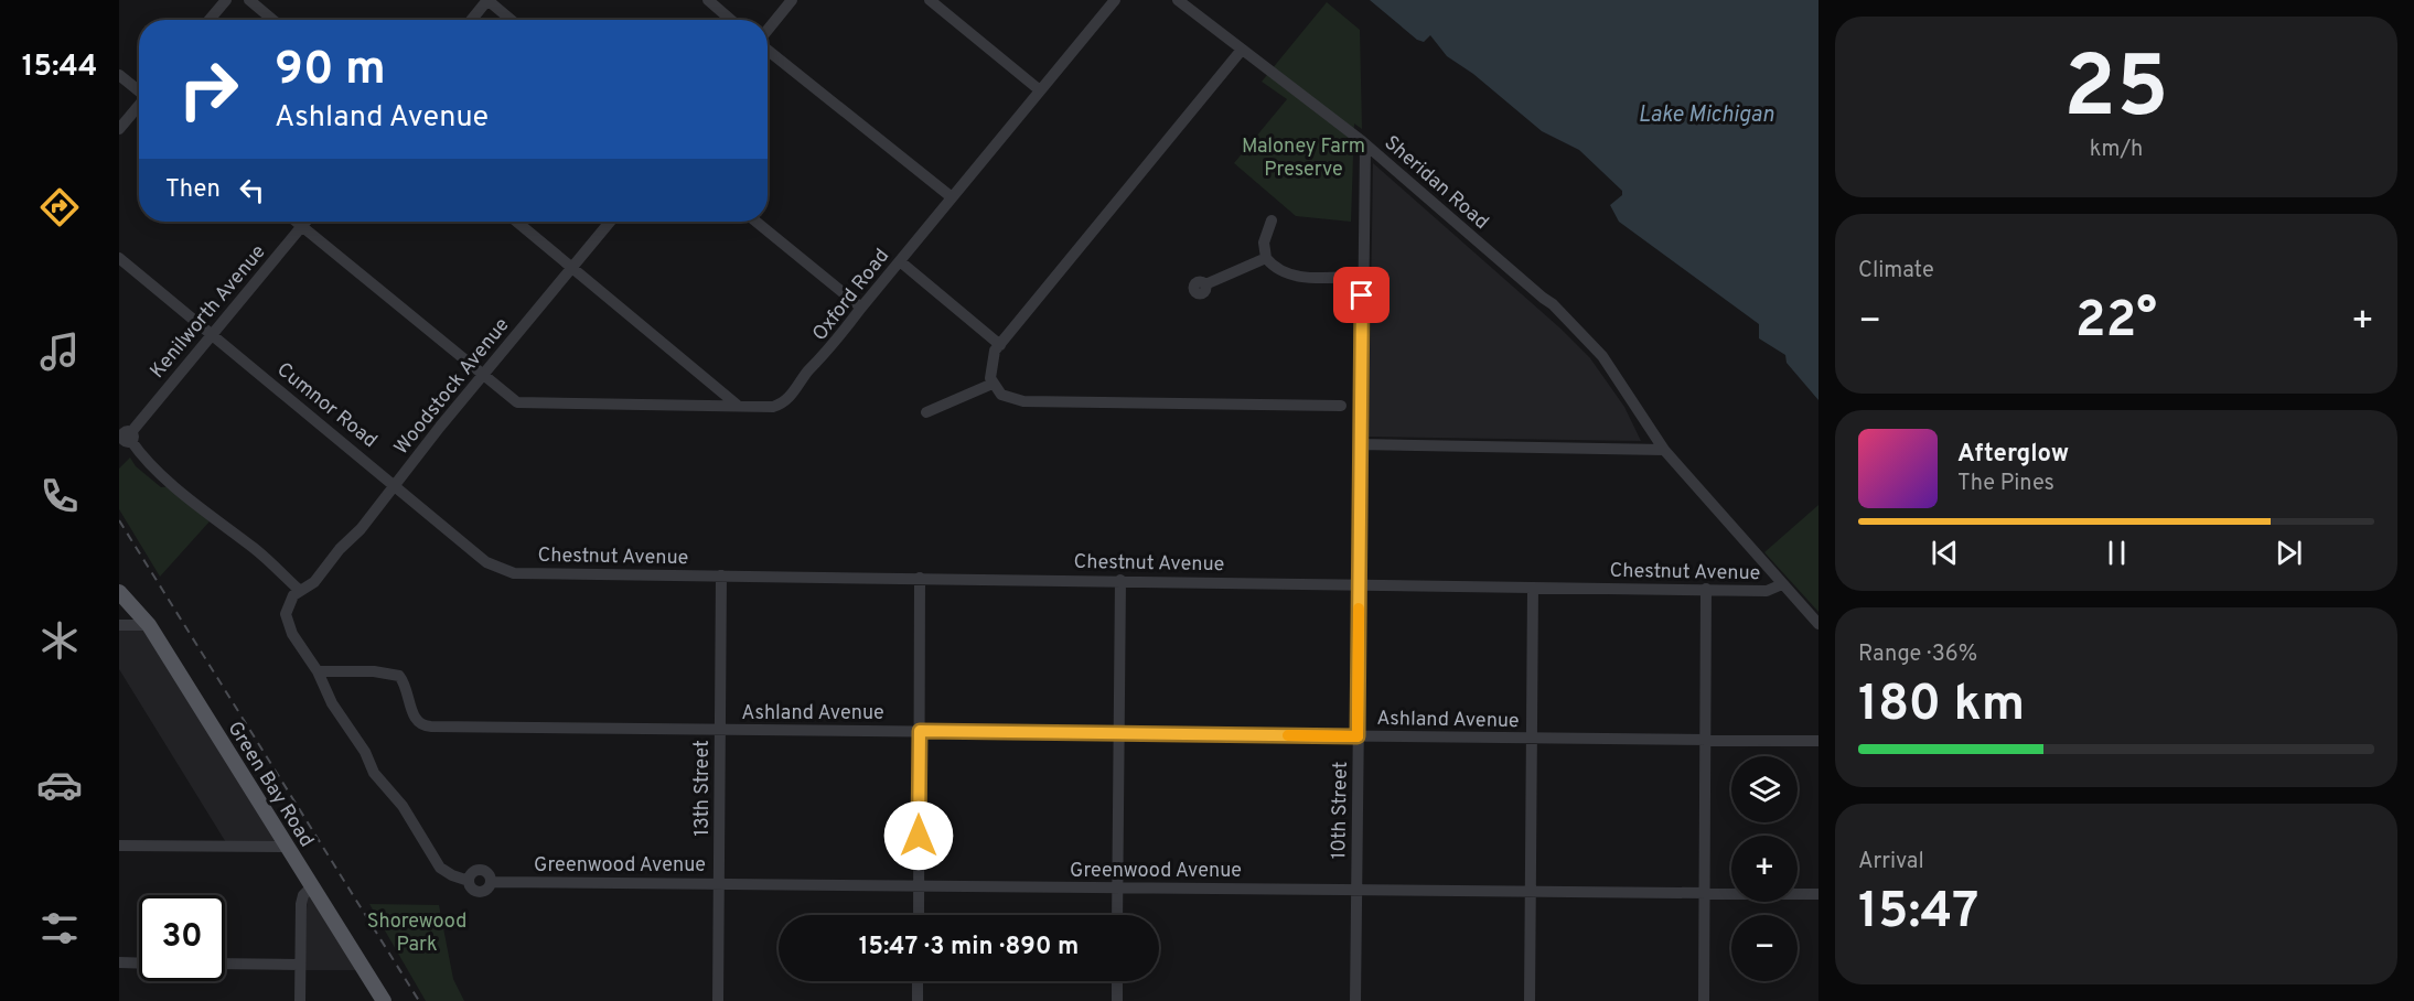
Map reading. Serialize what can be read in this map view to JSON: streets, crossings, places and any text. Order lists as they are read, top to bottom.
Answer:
{
  "streets": {
    "main road": ["Green Bay Road"],
    "street": [
      "Sheridan Road",
      "Oxford Road",
      "Kenilworth Avenue",
      "Woodstock Avenue",
      "Cumnor Road",
      "Chestnut Avenue",
      "Ashland Avenue",
      "13th Street",
      "10th Street",
      "Greenwood Avenue"
    ]
  },
  "crossings": [
    ["Sheridan Road", "Chestnut Avenue"],
    ["Sheridan Road", "10th Street"],
    ["Oxford Road", "Woodstock Avenue"],
    ["Kenilworth Avenue", "Cumnor Road"],
    ["Woodstock Avenue", "Cumnor Road"],
    ["Cumnor Road", "Chestnut Avenue"],
    ["Chestnut Avenue", "13th Street"],
    ["Chestnut Avenue", "10th Street"],
    ["Ashland Avenue", "13th Street"],
    ["Ashland Avenue", "10th Street"],
    ["Ashland Avenue", "Greenwood Avenue"],
    ["13th Street", "Greenwood Avenue"],
    ["10th Street", "Greenwood Avenue"]
  ],
  "water": ["Lake Michigan"],
  "parks": ["Maloney Farm Preserve", "Shorewood Park"],
  "page": {
    "tabs": "15:44",
    "tile": [
      ["25", "km/h"],
      "Climate",
      ["Range · 36%", "180 km"],
      ["Arrival", "15:47"]
    ],
    "turn": ["90 m", "Ashland Avenue"],
    "then": "Then",
    "heat": ["−", "22°", "+"],
    "song": ["Afterglow", "The Pines"],
    "map_buttons": ["+", "−"],
    "limit": "30",
    "trip": "15:47 · 3 min · 890 m"
  }
}
